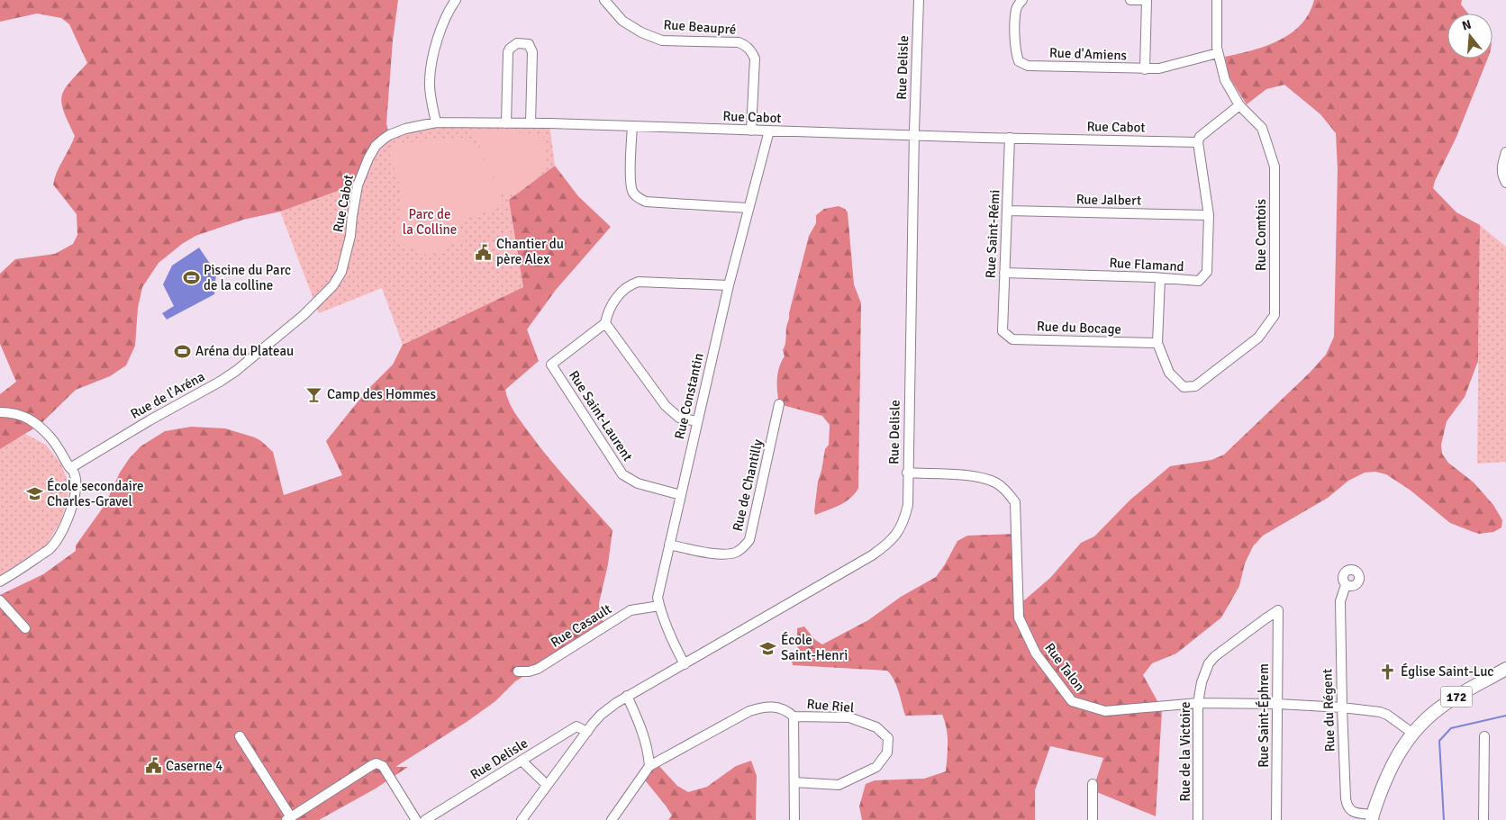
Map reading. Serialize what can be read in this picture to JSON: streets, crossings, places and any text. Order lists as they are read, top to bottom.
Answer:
{
  "streets": {
    "main road": ["172"],
    "street": [
      "Rue Beaupré",
      "Rue d'Amiens",
      "Rue Delisle",
      "Rue Cabot",
      "Rue Jalbert",
      "Rue Saint-Rémi",
      "Rue Comtois",
      "Rue Flamand",
      "Rue du Bocage",
      "Rue de l'Aréna",
      "Rue Constantin",
      "Rue Saint-Laurent",
      "Rue de Chantilly",
      "Rue Casault",
      "Rue Talon",
      "Rue Riel",
      "Rue du Régent",
      "Rue Saint-Éphrem",
      "Rue de la Victoire"
    ]
  },
  "crossings": [
    ["Rue Beaupré", "Rue Cabot"],
    ["Rue d'Amiens", "Rue Comtois"],
    ["Rue Delisle", "Rue Cabot"],
    ["Rue Delisle", "Rue Constantin"],
    ["Rue Delisle", "Rue Talon"],
    ["Rue Cabot", "Rue Saint-Rémi"],
    ["Rue Cabot", "Rue Flamand"],
    ["Rue Cabot", "Rue de l'Aréna"],
    ["Rue Cabot", "Rue Constantin"],
    ["Rue Jalbert", "Rue Saint-Rémi"],
    ["Rue Jalbert", "Rue Flamand"],
    ["Rue Saint-Rémi", "Rue Flamand"],
    ["Rue Saint-Rémi", "Rue du Bocage"],
    ["Rue Comtois", "Rue du Bocage"],
    ["Rue Constantin", "Rue Saint-Laurent"],
    ["Rue Constantin", "Rue de Chantilly"],
    ["Rue Constantin", "Rue Casault"],
    ["Rue Talon", "172"],
    ["Rue Talon", "Rue du Régent"],
    ["Rue Talon", "Rue Saint-Éphrem"],
    ["Rue Talon", "Rue de la Victoire"],
    ["172", "Rue du Régent"],
    ["Rue Saint-Éphrem", "Rue de la Victoire"]
  ],
  "parks": ["Parc de la Colline"],
  "places": {
    "public building": ["Chantier du père Alex", "Caserne 4"],
    "sports": ["Piscine du Parc de la colline", "Aréna du Plateau"],
    "bar": ["Camp des Hommes"],
    "school or university": ["École secondaire Charles-Gravel", "École Saint-Henri"],
    "church": ["Église Saint-Luc"]
  },
  "north": "top"
}
